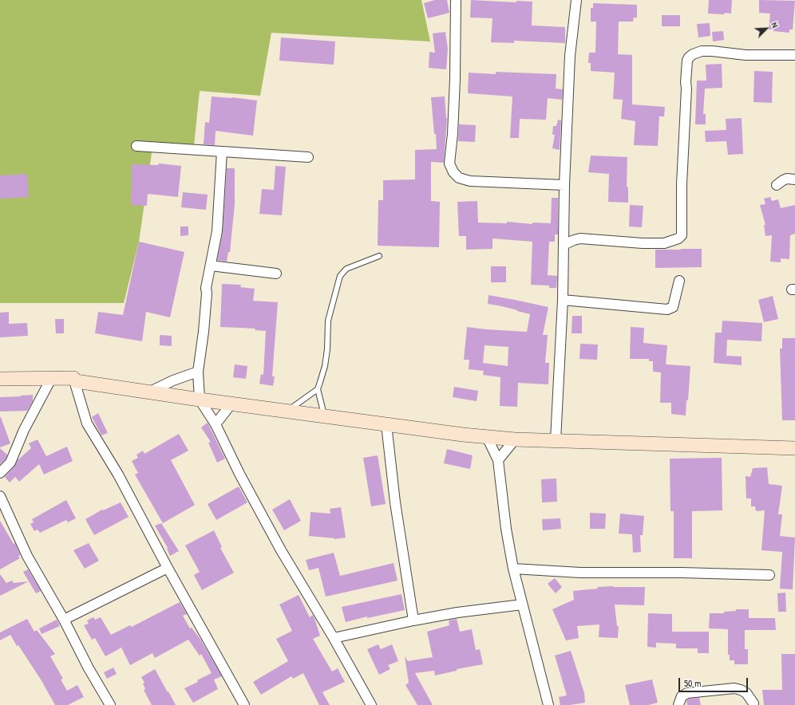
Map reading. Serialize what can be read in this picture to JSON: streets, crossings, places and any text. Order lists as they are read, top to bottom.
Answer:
{
  "scale_bar": "50 m",
  "north": "top right"
}
